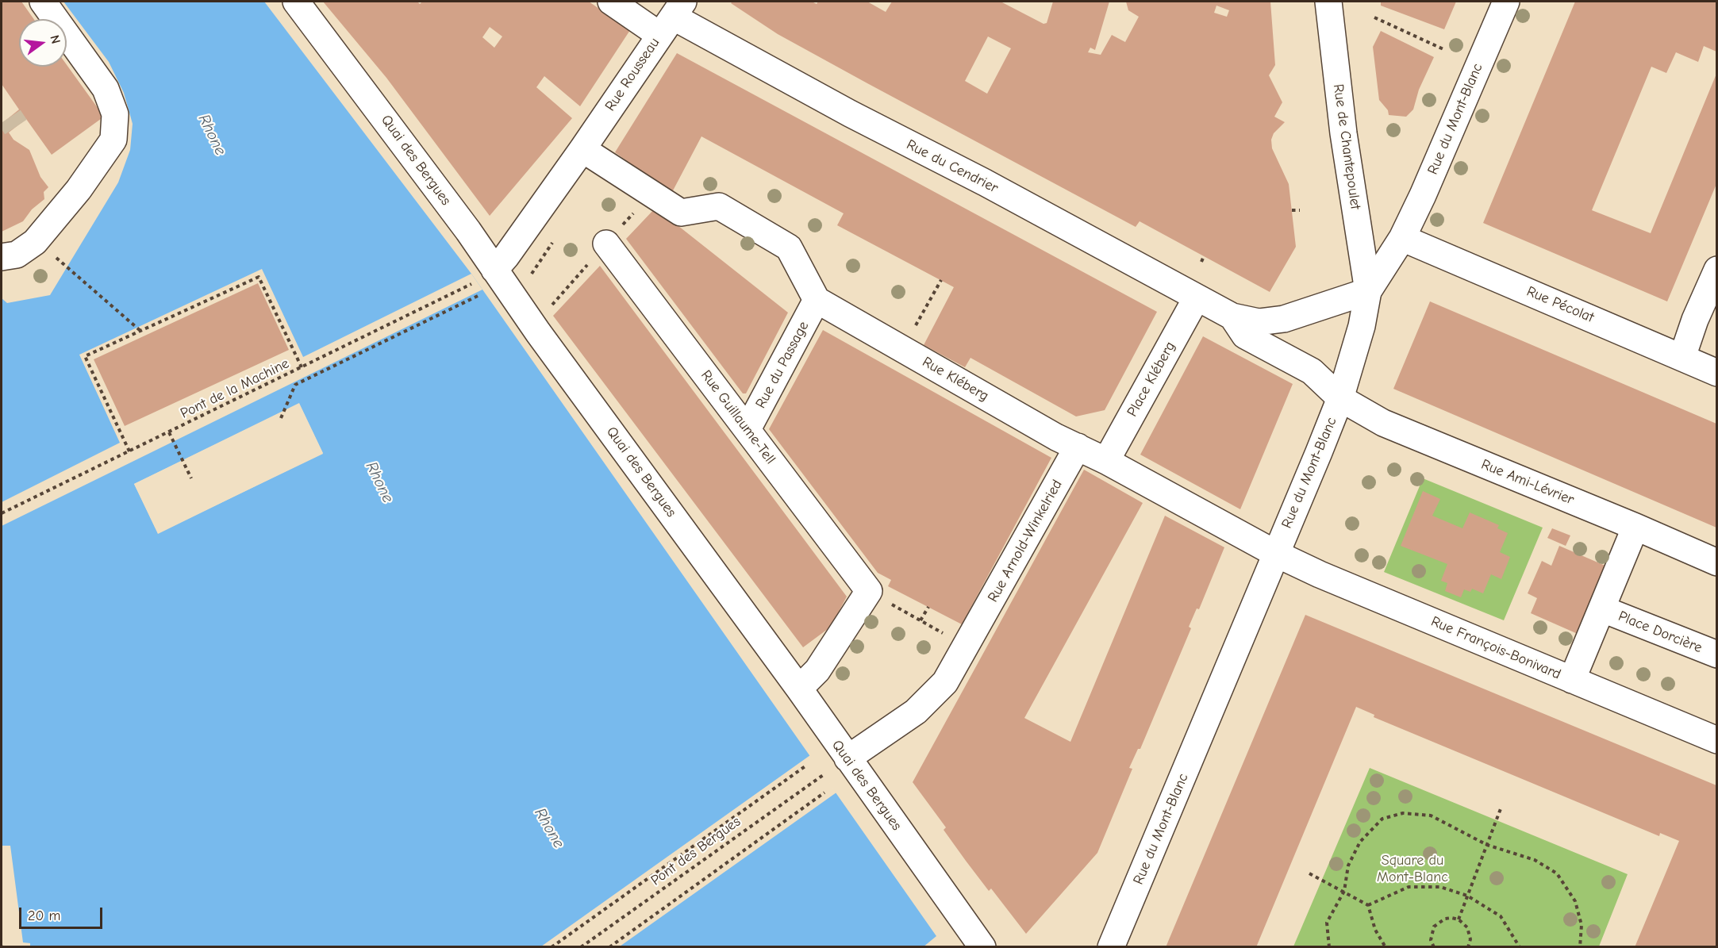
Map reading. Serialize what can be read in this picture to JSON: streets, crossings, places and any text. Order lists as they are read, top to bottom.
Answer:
{
  "streets": {
    "street": [
      "Rue Rousseau",
      "Rue du Mont-Blanc",
      "Rue de Chantepoulet",
      "Quai des Bergues",
      "Rue du Cendrier",
      "Rue Pécolat",
      "Rue du Passage",
      "Rue Kléberg",
      "Place Kléberg",
      "Rue Guillaume-Tell",
      "Rue Ami-Lévrier",
      "Rue Arnold-Winkelried",
      "Place Dorcière",
      "Rue François-Bonivard"
    ],
    "path": ["Pont de la Machine", "Pont des Bergues"]
  },
  "crossings": [
    ["Rue Rousseau", "Quai des Bergues"],
    ["Rue Rousseau", "Rue du Cendrier"],
    ["Rue Rousseau", "Pont de la Machine"],
    ["Rue du Mont-Blanc", "Rue de Chantepoulet"],
    ["Rue du Mont-Blanc", "Rue du Cendrier"],
    ["Rue du Mont-Blanc", "Rue Pécolat"],
    ["Rue du Mont-Blanc", "Rue Kléberg"],
    ["Rue du Mont-Blanc", "Rue Ami-Lévrier"],
    ["Rue du Mont-Blanc", "Rue François-Bonivard"],
    ["Rue de Chantepoulet", "Rue du Cendrier"],
    ["Quai des Bergues", "Pont de la Machine"],
    ["Quai des Bergues", "Rue Arnold-Winkelried"],
    ["Rue du Cendrier", "Place Kléberg"],
    ["Rue du Cendrier", "Rue Ami-Lévrier"],
    ["Rue du Passage", "Rue Kléberg"],
    ["Rue du Passage", "Rue Guillaume-Tell"],
    ["Rue Kléberg", "Place Kléberg"],
    ["Rue Kléberg", "Rue Arnold-Winkelried"],
    ["Rue Kléberg", "Rue François-Bonivard"],
    ["Rue Ami-Lévrier", "Place Dorcière"],
    ["Place Dorcière", "Rue François-Bonivard"]
  ],
  "water": ["Rhone"],
  "parks": ["Square du Mont-Blanc"],
  "scale_bar": "20 m",
  "north": "right"
}
